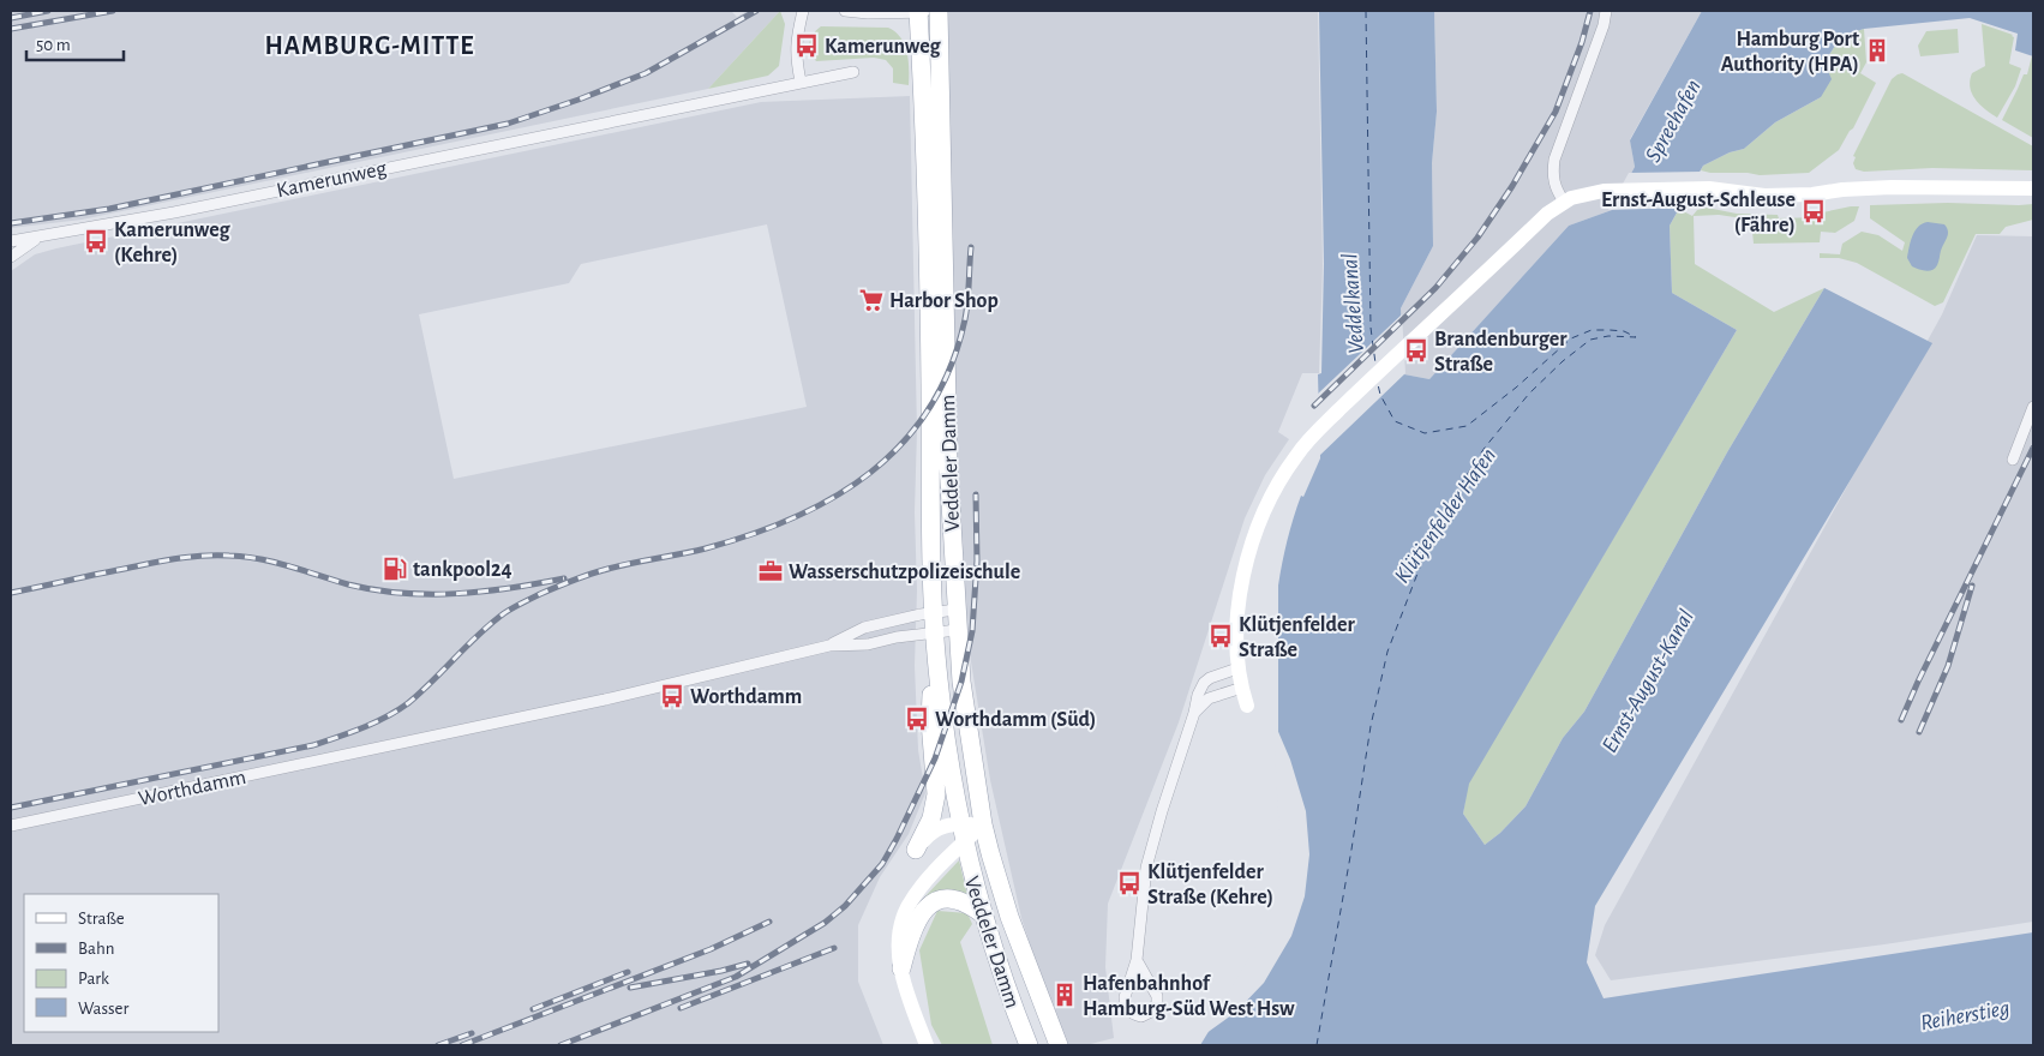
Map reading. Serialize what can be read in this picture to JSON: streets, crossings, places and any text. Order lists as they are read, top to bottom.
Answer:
{
  "streets": {
    "main road": ["Veddeler Damm"],
    "street": ["Kamerunweg", "Worthdamm"]
  },
  "crossings": [
    ["Veddeler Damm", "Worthdamm"]
  ],
  "districts": ["HAMBURG-MITTE"],
  "water": [
    "Spreehafen",
    "Veddelkanal",
    "Klütjenfelder Hafen",
    "Ernst-August-Kanal",
    "Reiherstieg"
  ],
  "places": {
    "bus stop": [
      "Kamerunweg",
      "Ernst-August-Schleuse (Fähre)",
      "Kamerunweg (Kehre)",
      "Brandenburger Straße",
      "Klütjenfelder Straße",
      "Worthdamm",
      "Worthdamm (Süd)",
      "Klütjenfelder Straße (Kehre)"
    ],
    "building": ["Hamburg Port Authority (HPA)", "Hafenbahnhof Hamburg-Süd West Hsw"],
    "supermarket": ["Harbor Shop"],
    "fuel station": ["tankpool24"],
    "office": ["Wasserschutzpolizeischule"]
  },
  "legend": [
    "Straße",
    "Bahn",
    "Park",
    "Wasser"
  ],
  "scale_bar": "50 m"
}
